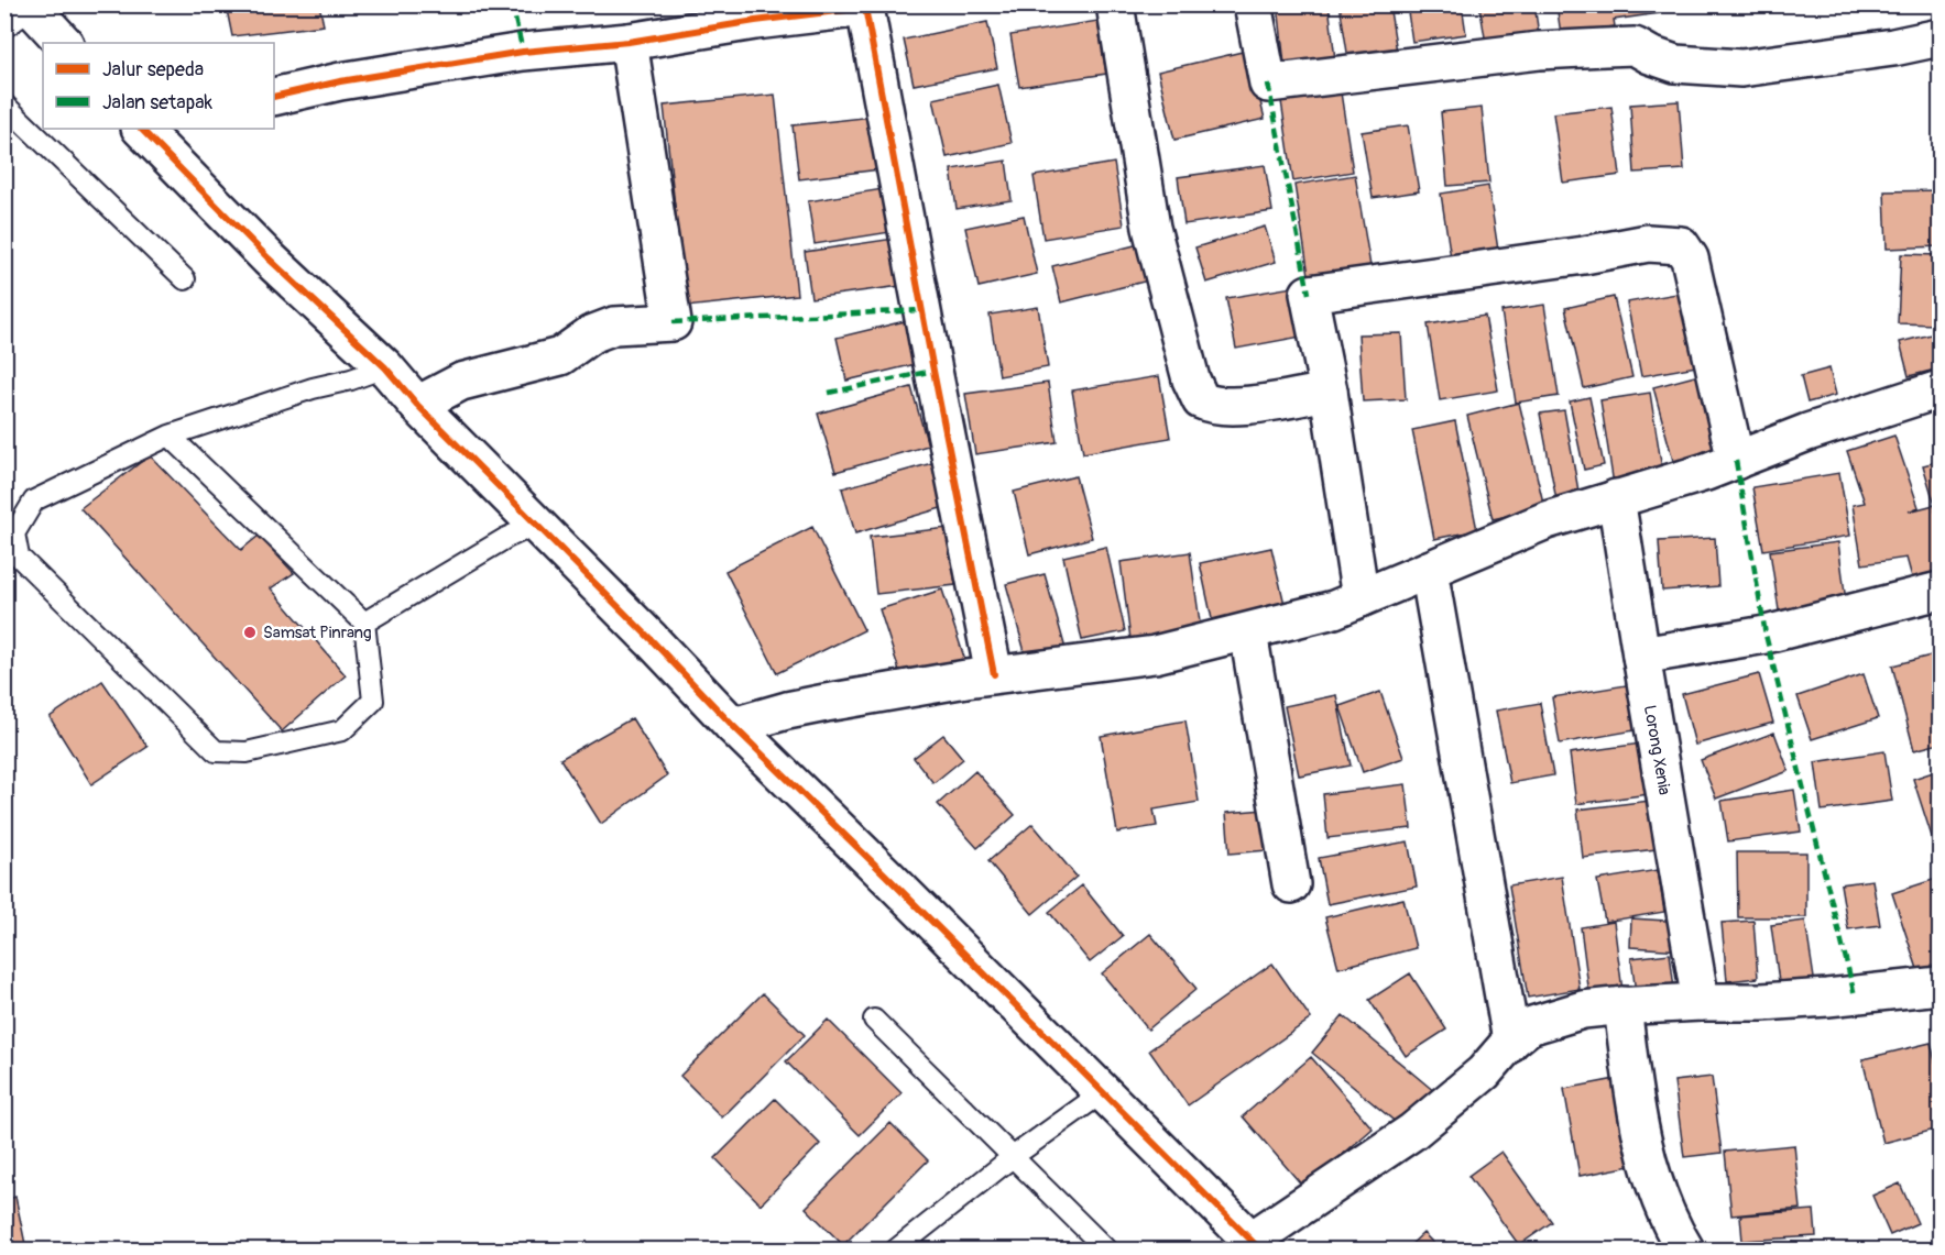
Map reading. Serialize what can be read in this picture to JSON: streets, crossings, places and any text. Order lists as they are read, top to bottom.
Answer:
{
  "streets": {
    "street": ["Lorong Xenia"]
  },
  "places": ["Samsat Pinrang"],
  "legend": ["Jalur sepeda", "Jalan setapak"]
}
